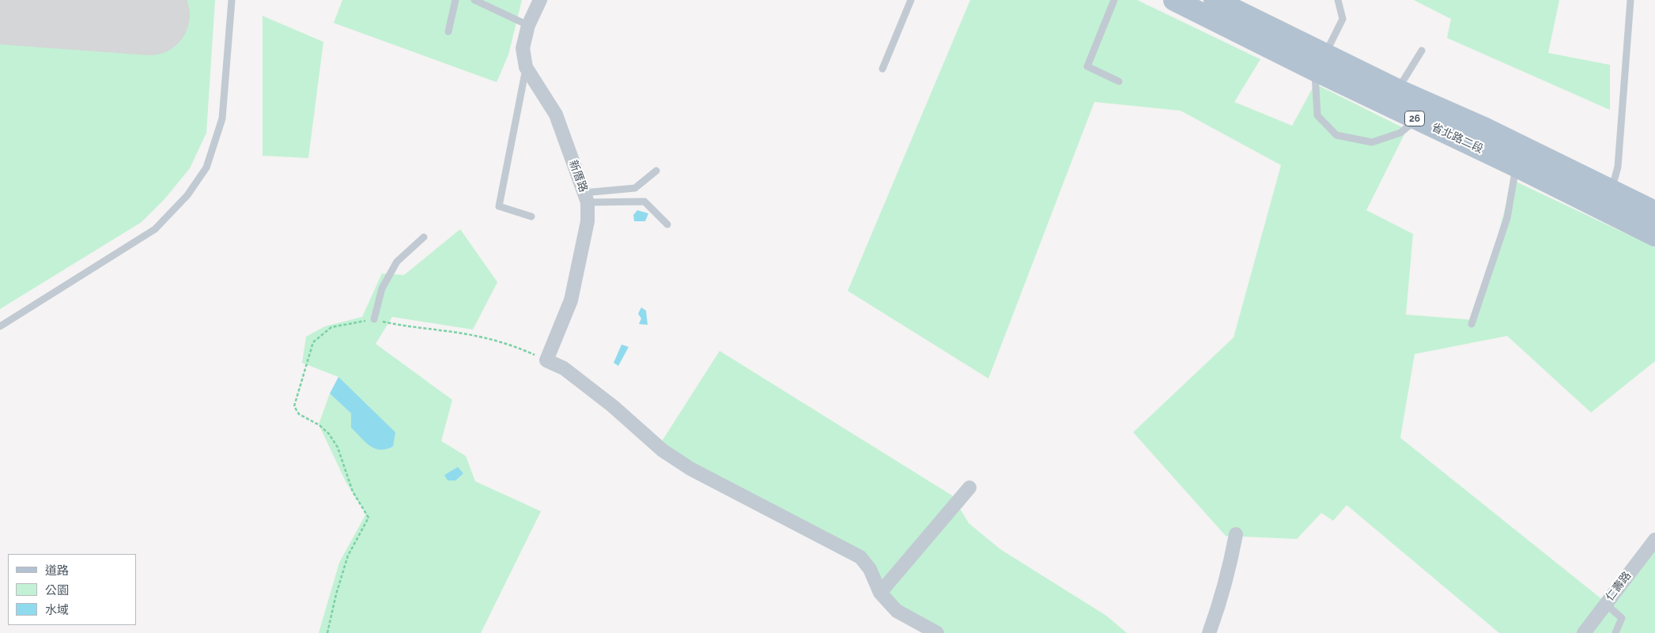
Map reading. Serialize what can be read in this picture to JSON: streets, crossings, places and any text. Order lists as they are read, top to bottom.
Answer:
{
  "streets": {
    "main road": ["26", "省北路二段"],
    "street": ["新厝路", "仁壽路"]
  },
  "legend": ["道路", "公園", "水域"]
}
